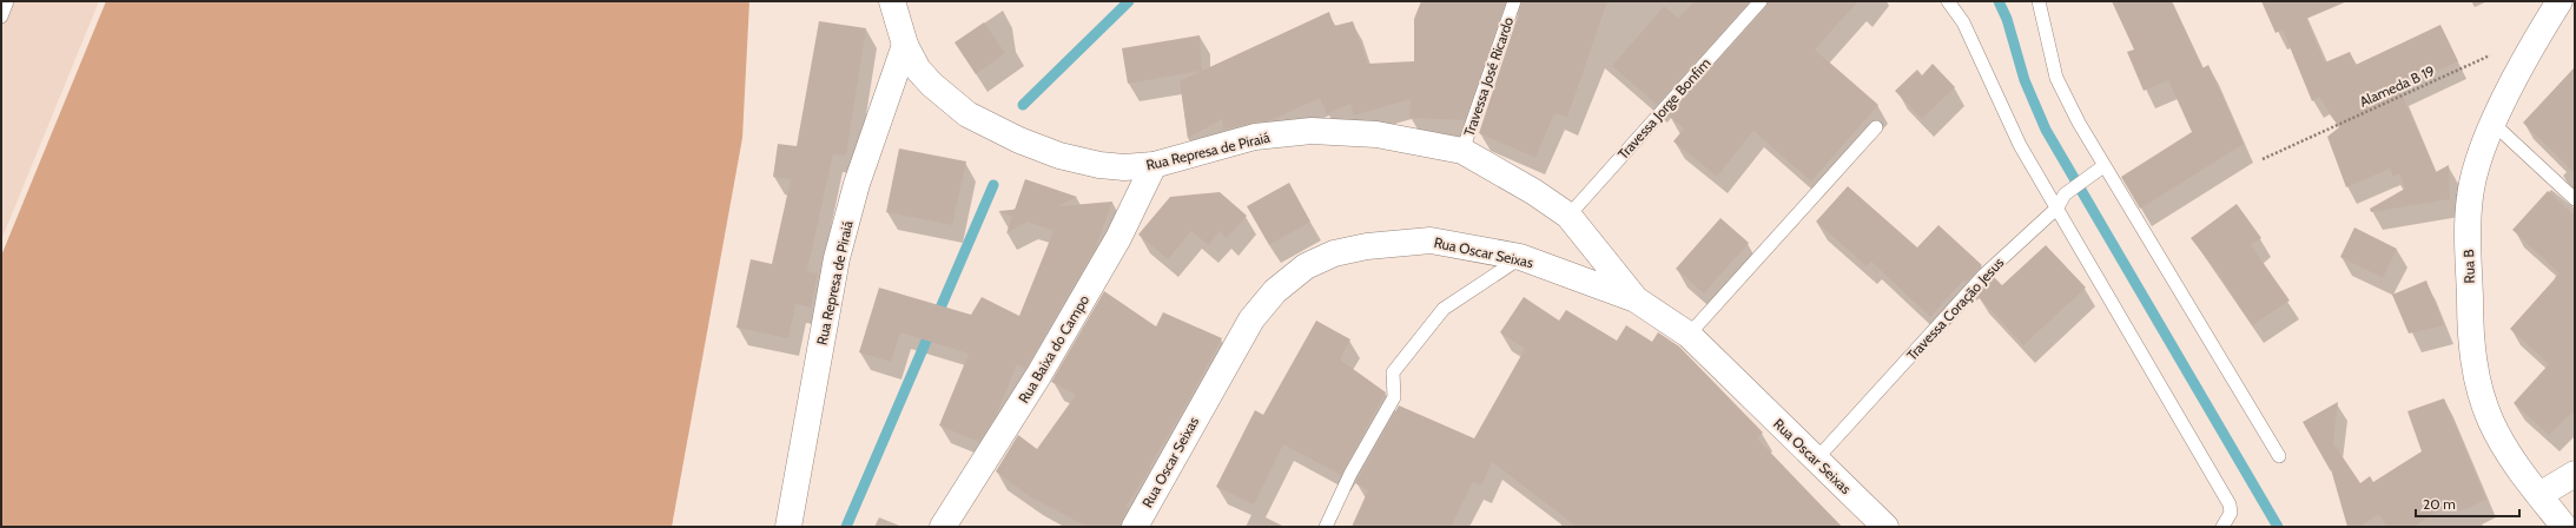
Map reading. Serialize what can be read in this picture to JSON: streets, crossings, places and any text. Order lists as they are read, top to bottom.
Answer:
{
  "streets": {
    "street": [
      "Rua Represa de Piraiá",
      "Rua Oscar Seixas",
      "Rua B",
      "Rua Baixa do Campo"
    ],
    "lane": ["Travessa José Ricardo", "Travessa Jorge Bonfim", "Travessa Coração Jesus"],
    "path": ["Alameda B 19"]
  },
  "crossings": [
    ["Travessa José Ricardo", "Rua Represa de Piraiá"],
    ["Alameda B 19", "Rua B"],
    ["Travessa Jorge Bonfim", "Rua Represa de Piraiá"],
    ["Rua Represa de Piraiá", "Rua Oscar Seixas"],
    ["Rua Represa de Piraiá", "Rua Baixa do Campo"],
    ["Rua Oscar Seixas", "Travessa Coração Jesus"]
  ],
  "scale_bar": "20 m"
}
